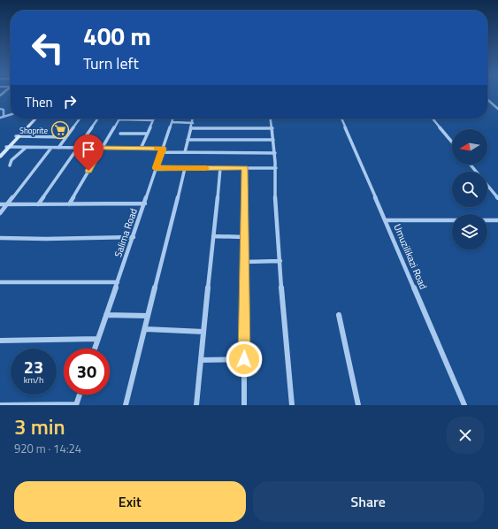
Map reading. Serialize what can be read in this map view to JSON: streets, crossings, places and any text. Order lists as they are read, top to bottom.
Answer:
{
  "streets": {
    "street": ["Salima Road", "Umuzilikazi Road"]
  },
  "places": {
    "supermarket": ["Shoprite"]
  },
  "north": "left",
  "page": {
    "turn": ["400 m", "Turn left"],
    "then": "Then",
    "speed": "23 km/h",
    "limit": "30",
    "heading": ["3 min", "920 m · 14:24"],
    "buttons": ["Exit", "Share"]
  }
}
